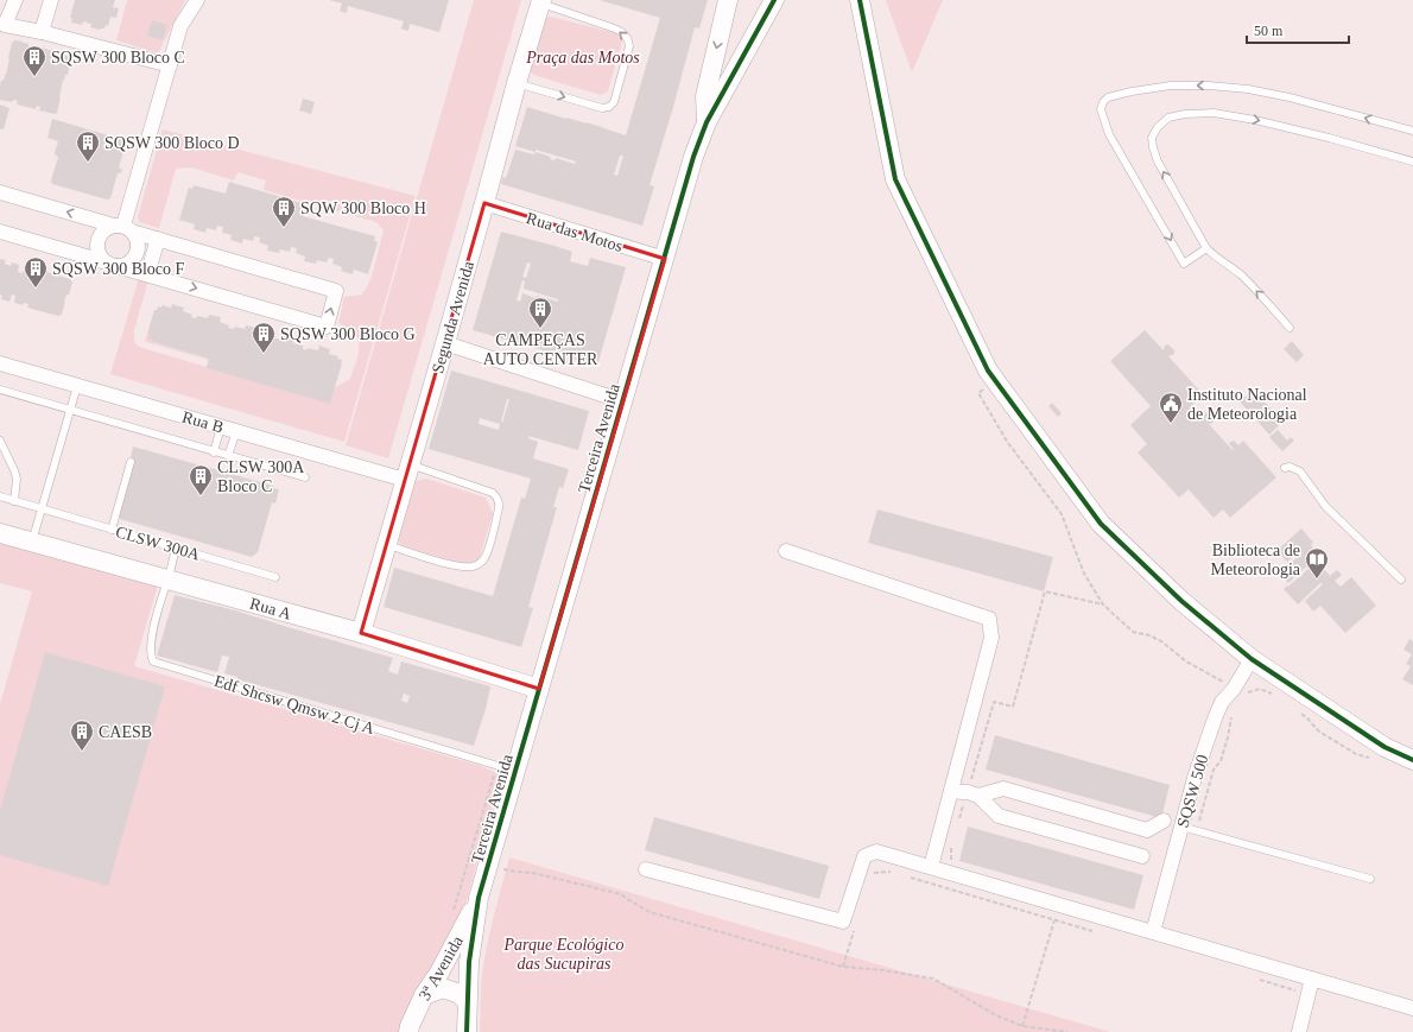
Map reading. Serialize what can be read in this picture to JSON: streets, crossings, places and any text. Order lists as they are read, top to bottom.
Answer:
{
  "streets": {
    "street": [
      "Rua das Motos",
      "Segunda Avenida",
      "Rua B",
      "Terceira Avenida",
      "Rua A",
      "SQSW 500",
      "3ª Avenida"
    ],
    "lane": ["CLSW 300A", "Edf Shcsw Qmsw 2 Cj A"]
  },
  "crossings": [
    ["Rua das Motos", "Segunda Avenida"],
    ["Rua das Motos", "Terceira Avenida"],
    ["Segunda Avenida", "Rua B"],
    ["Segunda Avenida", "Rua A"],
    ["Terceira Avenida", "Rua A"],
    ["Terceira Avenida", "Edf Shcsw Qmsw 2 Cj A"],
    ["Terceira Avenida", "3ª Avenida"],
    ["Rua A", "Edf Shcsw Qmsw 2 Cj A"]
  ],
  "parks": ["Praça das Motos", "Parque Ecológico das Sucupiras"],
  "places": {
    "building": [
      "SQSW 300 Bloco C",
      "SQSW 300 Bloco D",
      "SQW 300 Bloco H",
      "SQSW 300 Bloco F",
      "CAMPEÇAS AUTO CENTER",
      "SQSW 300 Bloco G",
      "CLSW 300A Bloco C",
      "CAESB"
    ],
    "public building": ["Instituto Nacional de Meteorologia"],
    "library": ["Biblioteca de Meteorologia"]
  },
  "scale_bar": "50 m"
}
